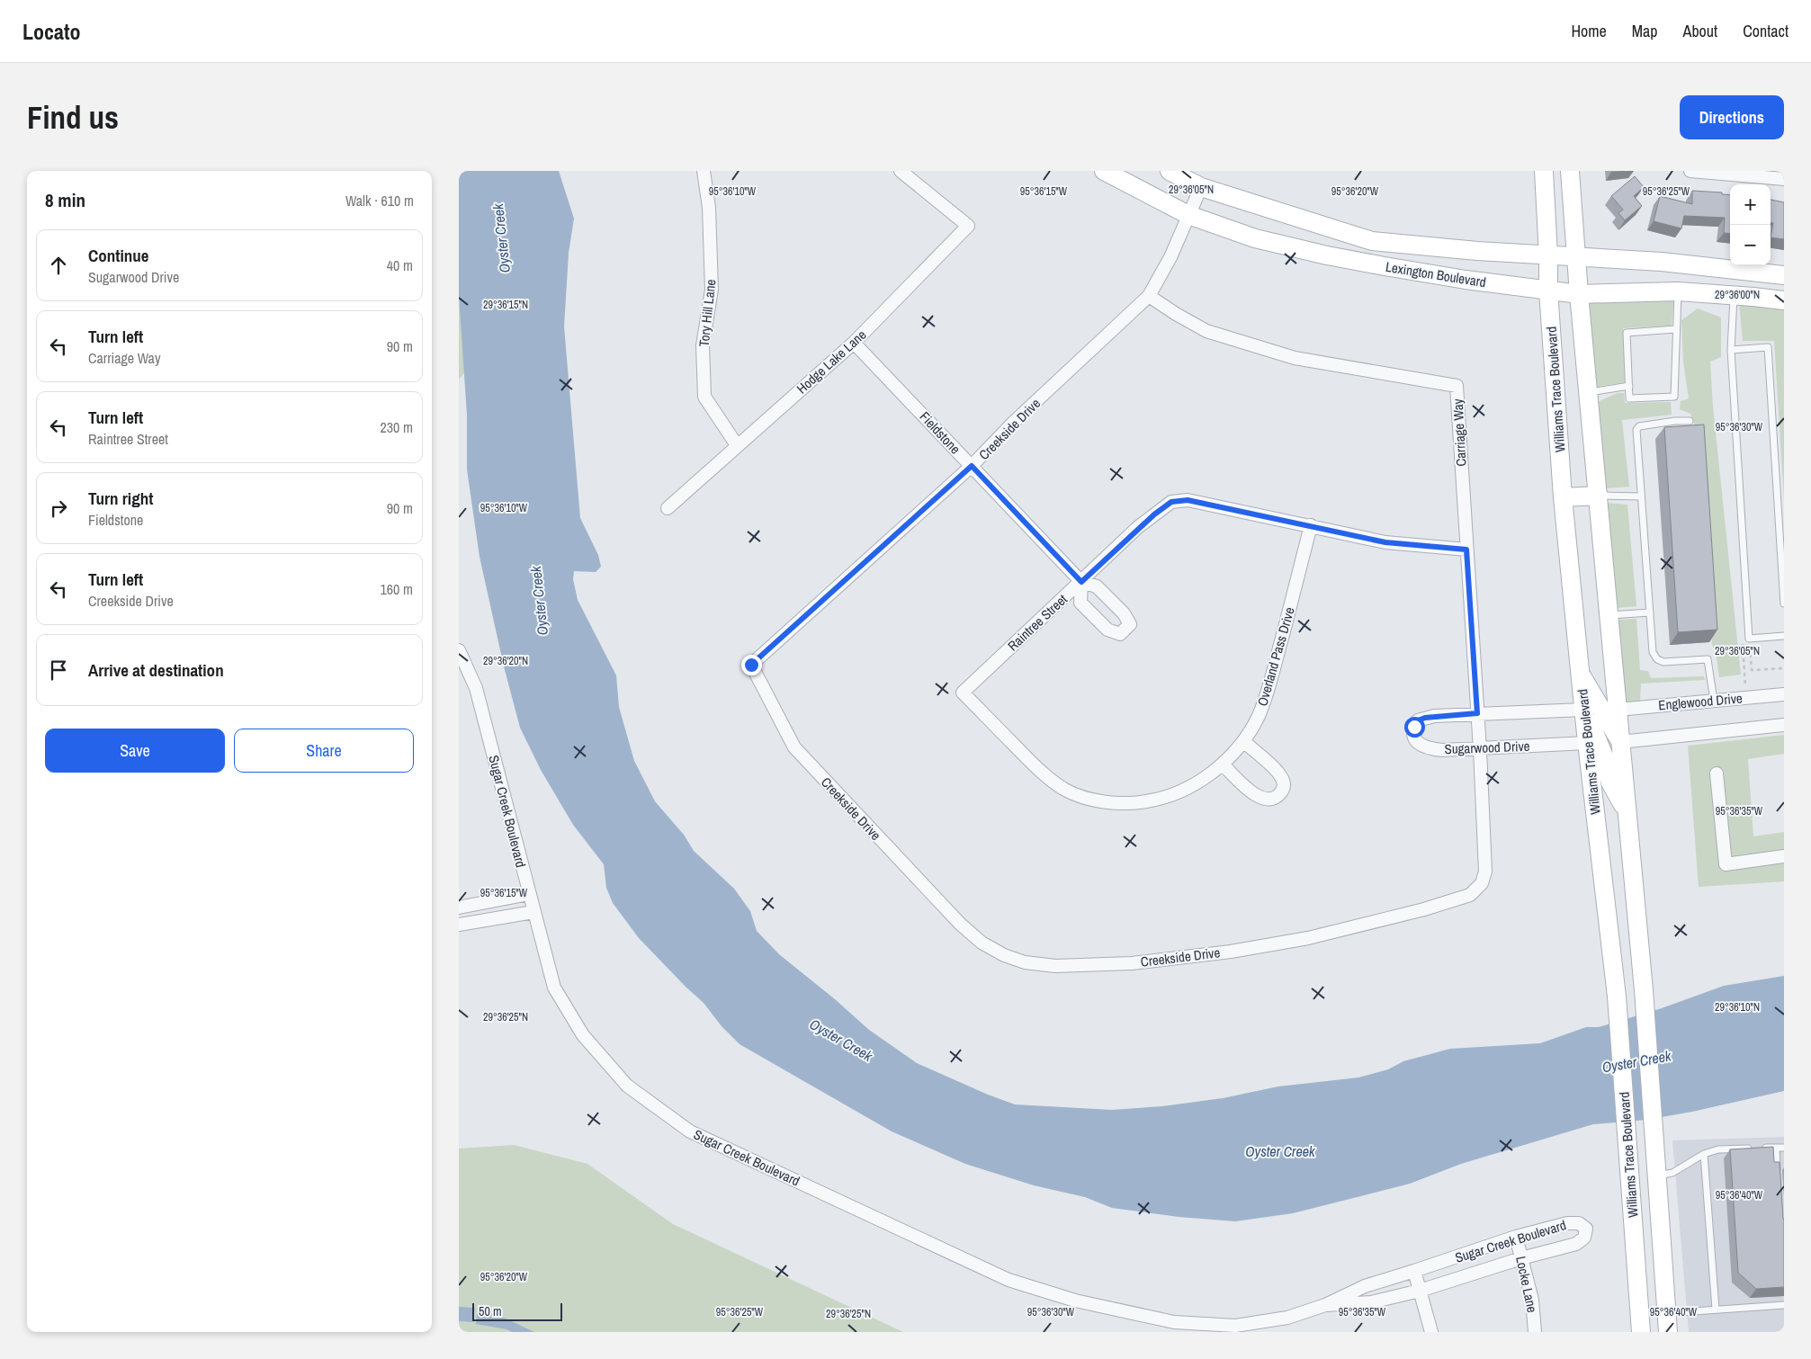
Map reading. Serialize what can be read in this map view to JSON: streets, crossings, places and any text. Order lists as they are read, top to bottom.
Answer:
{
  "streets": {
    "main road": ["Lexington Boulevard", "Williams Trace Boulevard"],
    "street": [
      "Tory Hill Lane",
      "Hodge Lake Lane",
      "Creekside Drive",
      "Fieldstone",
      "Carriage Way",
      "Raintree Street",
      "Overland Pass Drive",
      "Englewood Drive",
      "Sugarwood Drive",
      "Sugar Creek Boulevard",
      "Locke Lane"
    ]
  },
  "crossings": [
    ["Lexington Boulevard", "Williams Trace Boulevard"],
    ["Lexington Boulevard", "Creekside Drive"],
    ["Tory Hill Lane", "Hodge Lake Lane"],
    ["Hodge Lake Lane", "Fieldstone"],
    ["Williams Trace Boulevard", "Englewood Drive"],
    ["Williams Trace Boulevard", "Sugarwood Drive"],
    ["Creekside Drive", "Fieldstone"],
    ["Creekside Drive", "Carriage Way"],
    ["Creekside Drive", "Sugarwood Drive"],
    ["Fieldstone", "Raintree Street"],
    ["Carriage Way", "Raintree Street"],
    ["Carriage Way", "Sugarwood Drive"],
    ["Raintree Street", "Overland Pass Drive"],
    ["Sugar Creek Boulevard", "Locke Lane"]
  ],
  "water": ["Oyster Creek"],
  "scale_bar": "50 m",
  "page": {
    "header": "Locato",
    "nav": [
      "Home",
      "Map",
      "About",
      "Contact"
    ],
    "buttons": [
      "Directions",
      ["Save", "Share"]
    ],
    "title": "Find us",
    "heading": ["8 min", "Walk · 610 m"],
    "map_buttons": ["+", "−"],
    "list": [
      ["Continue", "Sugarwood Drive", "40 m"],
      ["Turn left", "Carriage Way", "90 m"],
      ["Turn left", "Raintree Street", "230 m"],
      ["Turn right", "Fieldstone", "90 m"],
      ["Turn left", "Creekside Drive", "160 m"],
      "Arrive at destination"
    ],
    "scale": "50 m"
  },
  "coordinates": [
    "29°36'05\"N",
    "95°36'10\"W",
    "95°36'15\"W",
    "95°36'20\"W",
    "95°36'25\"W",
    "29°36'00\"N",
    "29°36'15\"N",
    "95°36'30\"W",
    "29°36'20\"N",
    "95°36'35\"W",
    "29°36'10\"N",
    "29°36'25\"N",
    "95°36'40\"W"
  ]
}
